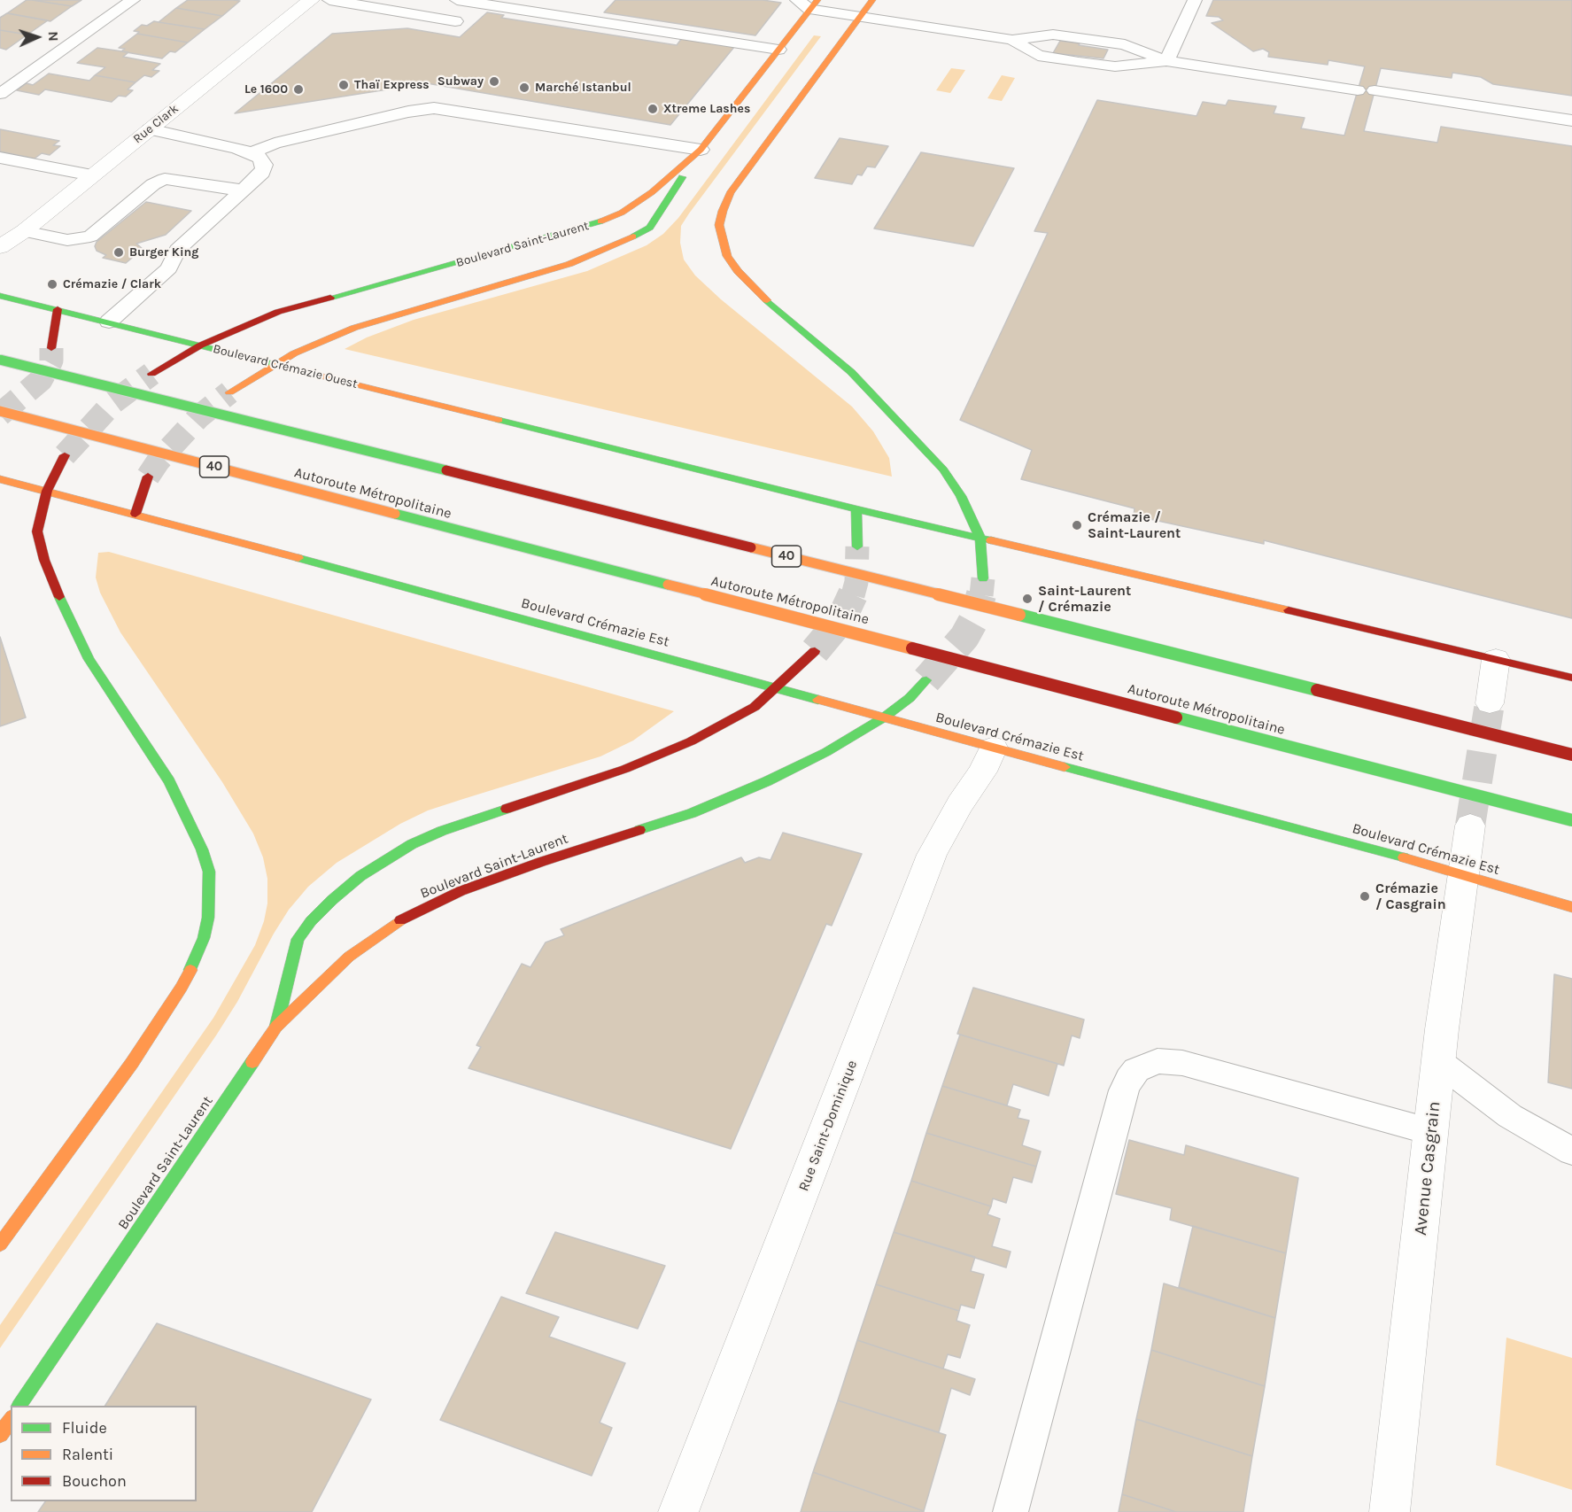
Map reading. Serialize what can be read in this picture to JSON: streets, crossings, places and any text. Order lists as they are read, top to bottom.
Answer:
{
  "streets": {
    "main road": [
      "Boulevard Saint-Laurent",
      "Boulevard Crémazie Ouest",
      "40",
      "Autoroute Métropolitaine",
      "Boulevard Crémazie Est"
    ],
    "street": ["Rue Clark", "Rue Saint-Dominique", "Avenue Casgrain"]
  },
  "crossings": [
    ["Boulevard Saint-Laurent", "Boulevard Crémazie Ouest"],
    ["Boulevard Saint-Laurent", "Boulevard Crémazie Est"],
    ["Boulevard Crémazie Est", "Rue Saint-Dominique"],
    ["Boulevard Crémazie Est", "Avenue Casgrain"]
  ],
  "places": [
    "Subway",
    "Thaï Express",
    "Marché Istanbul",
    "Le 1600",
    "Xtreme Lashes",
    "Burger King",
    "Crémazie / Clark",
    "Crémazie / Saint-Laurent",
    "Saint-Laurent / Crémazie",
    "Crémazie / Casgrain"
  ],
  "legend": ["Fluide", "Ralenti", "Bouchon"],
  "north": "right"
}
